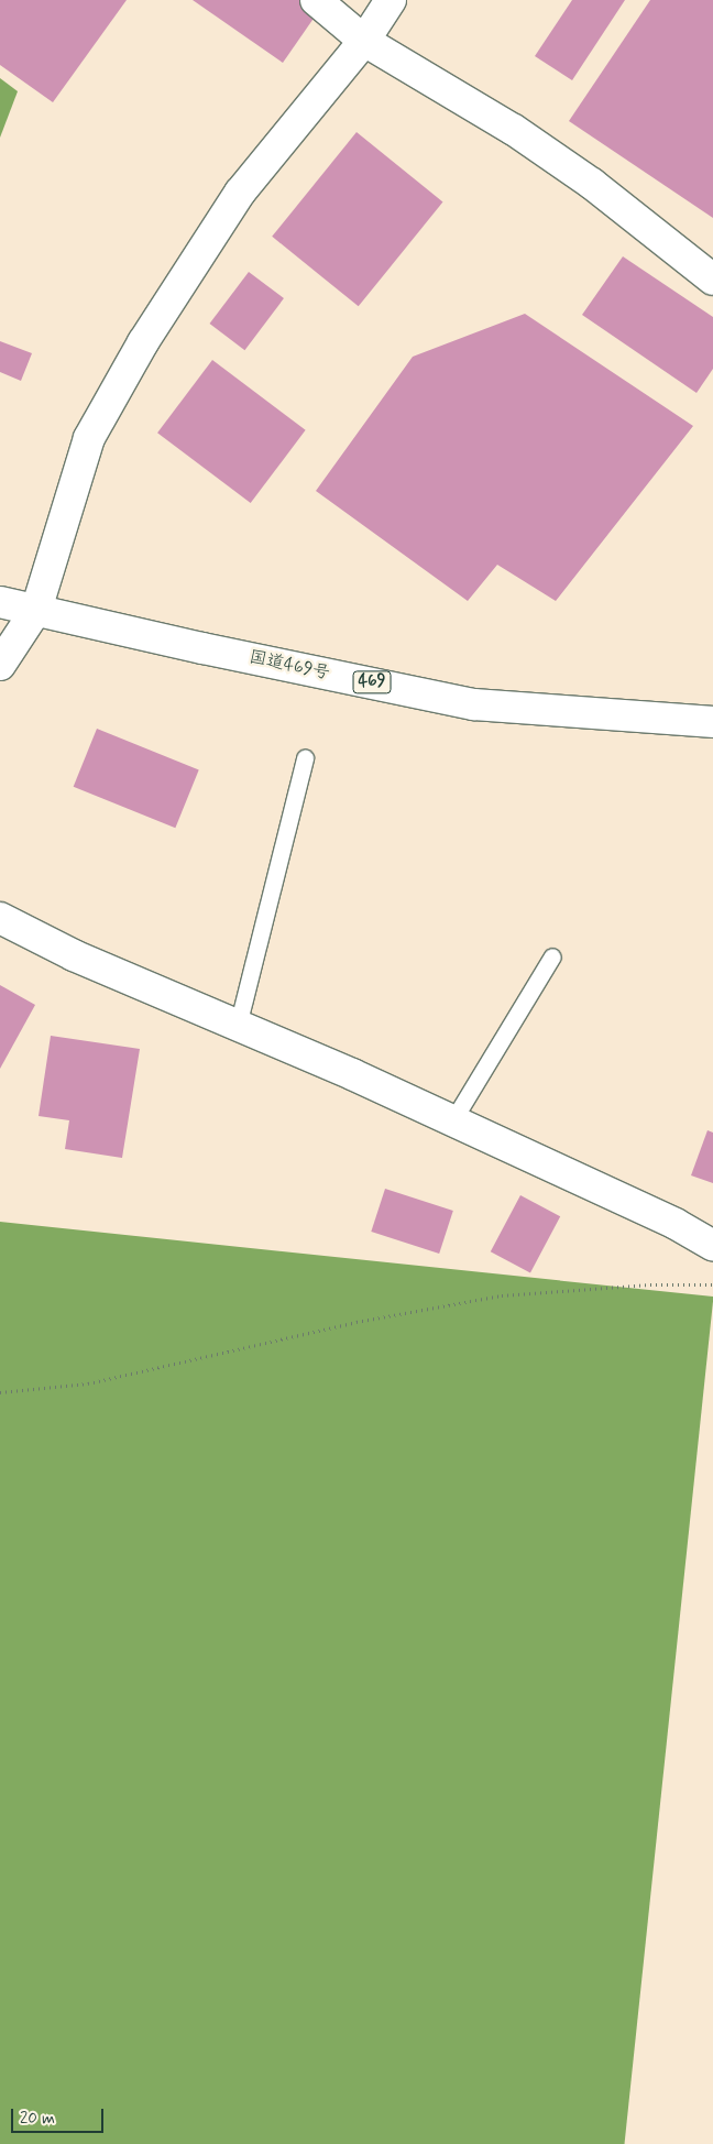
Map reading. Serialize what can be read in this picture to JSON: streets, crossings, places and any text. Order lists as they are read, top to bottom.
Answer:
{
  "streets": {
    "main road": ["国道469号", "469"]
  },
  "scale_bar": "20 m"
}
